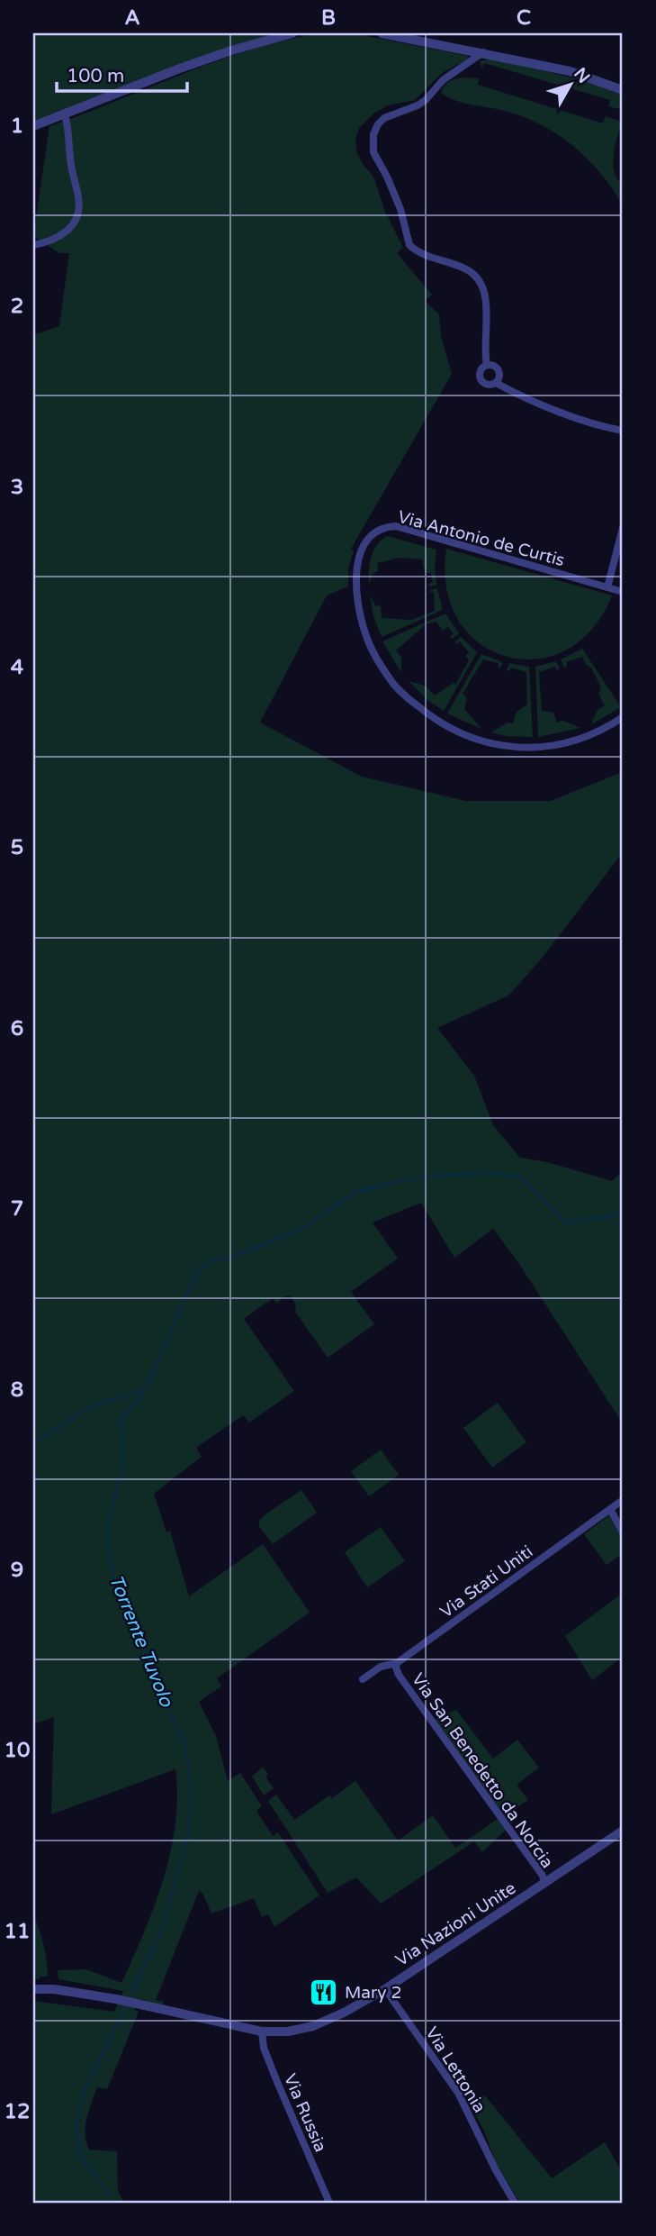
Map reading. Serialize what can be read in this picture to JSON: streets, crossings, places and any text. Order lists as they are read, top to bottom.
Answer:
{
  "streets": {
    "street": [
      "Via Antonio de Curtis",
      "Via Stati Uniti",
      "Via San Benedetto da Norcia",
      "Via Nazioni Unite",
      "Via Lettonia",
      "Via Russia"
    ]
  },
  "crossings": [
    ["Via San Benedetto da Norcia", "Via Nazioni Unite"],
    ["Via Nazioni Unite", "Via Lettonia"],
    ["Via Nazioni Unite", "Via Russia"]
  ],
  "water": ["Torrente Tuvolo"],
  "places": {
    "restaurant": ["Mary 2"]
  },
  "scale_bar": "100 m",
  "north": "top right",
  "grid": {
    "columns": ["A", "B", "C"],
    "rows": [
      "1",
      "2",
      "3",
      "4",
      "5",
      "6",
      "7",
      "8",
      "9",
      "10",
      "11",
      "12"
    ]
  }
}
